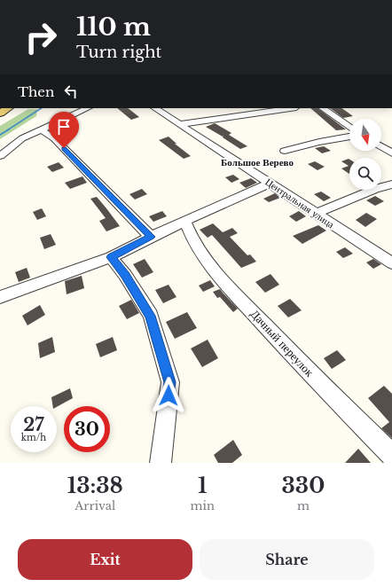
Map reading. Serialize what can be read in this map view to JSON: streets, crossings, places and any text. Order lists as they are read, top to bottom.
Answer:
{
  "streets": {
    "street": ["Центральная улица", "Дачный переулок"]
  },
  "districts": ["Большое Верево"],
  "north": "bottom",
  "page": {
    "turn": ["110 m", "Turn right"],
    "then": "Then",
    "speed": "27 km/h",
    "limit": "30",
    "eta": [
      "13:38",
      "Arrival",
      "1",
      "min",
      "330",
      "m"
    ],
    "buttons": ["Exit", "Share"]
  }
}
